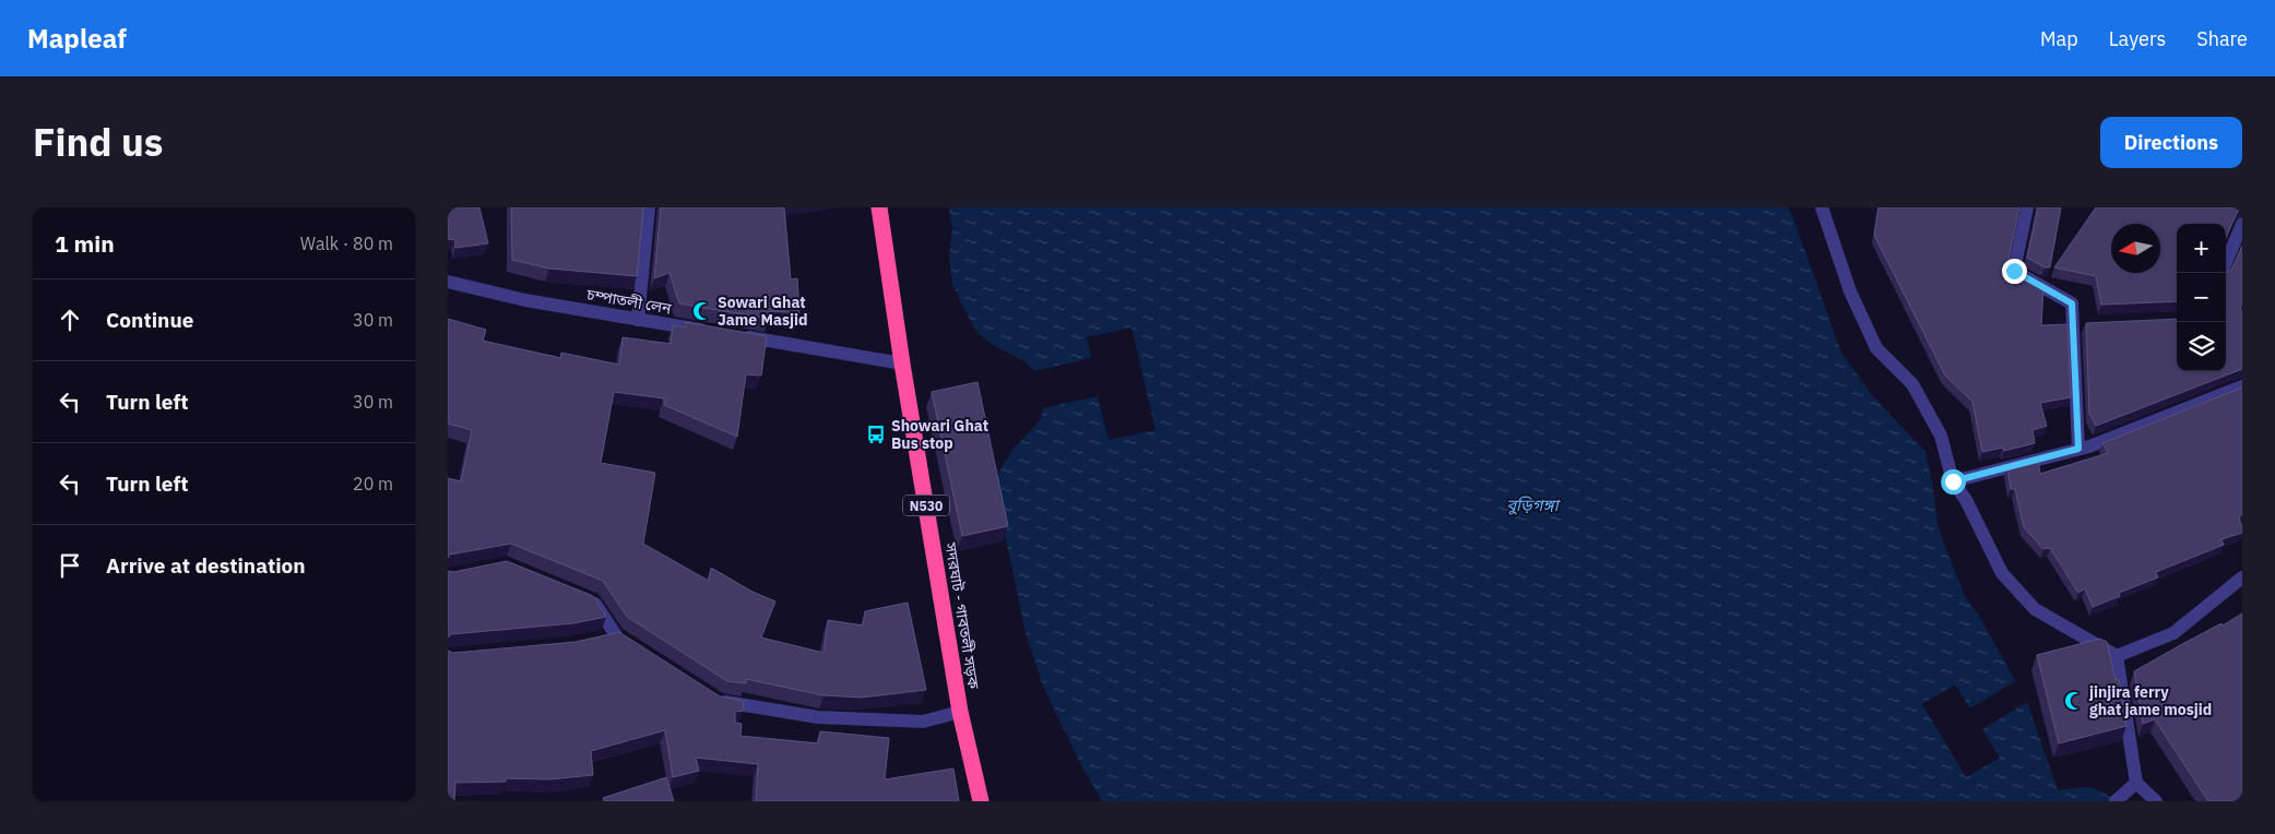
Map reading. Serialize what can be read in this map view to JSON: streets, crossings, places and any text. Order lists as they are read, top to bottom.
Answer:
{
  "streets": {
    "highway": ["N530", "সদরঘাট - গাবতলী সড়ক"],
    "street": ["চম্পাতলী লেন"]
  },
  "water": ["বুড়িগঙ্গা"],
  "places": {
    "mosque": ["Sowari Ghat Jame Masjid", "jinjira ferry ghat jame mosjid"],
    "bus stop": ["Showari Ghat Bus stop"]
  },
  "north": "left",
  "page": {
    "header": "Mapleaf",
    "nav": ["Map", "Layers", "Share"],
    "title": "Find us",
    "buttons": "Directions",
    "heading": ["1 min", "Walk · 80 m"],
    "map_buttons": ["+", "−"],
    "list": [
      ["Continue", "30 m"],
      ["Turn left", "30 m"],
      ["Turn left", "20 m"],
      "Arrive at destination"
    ]
  }
}
